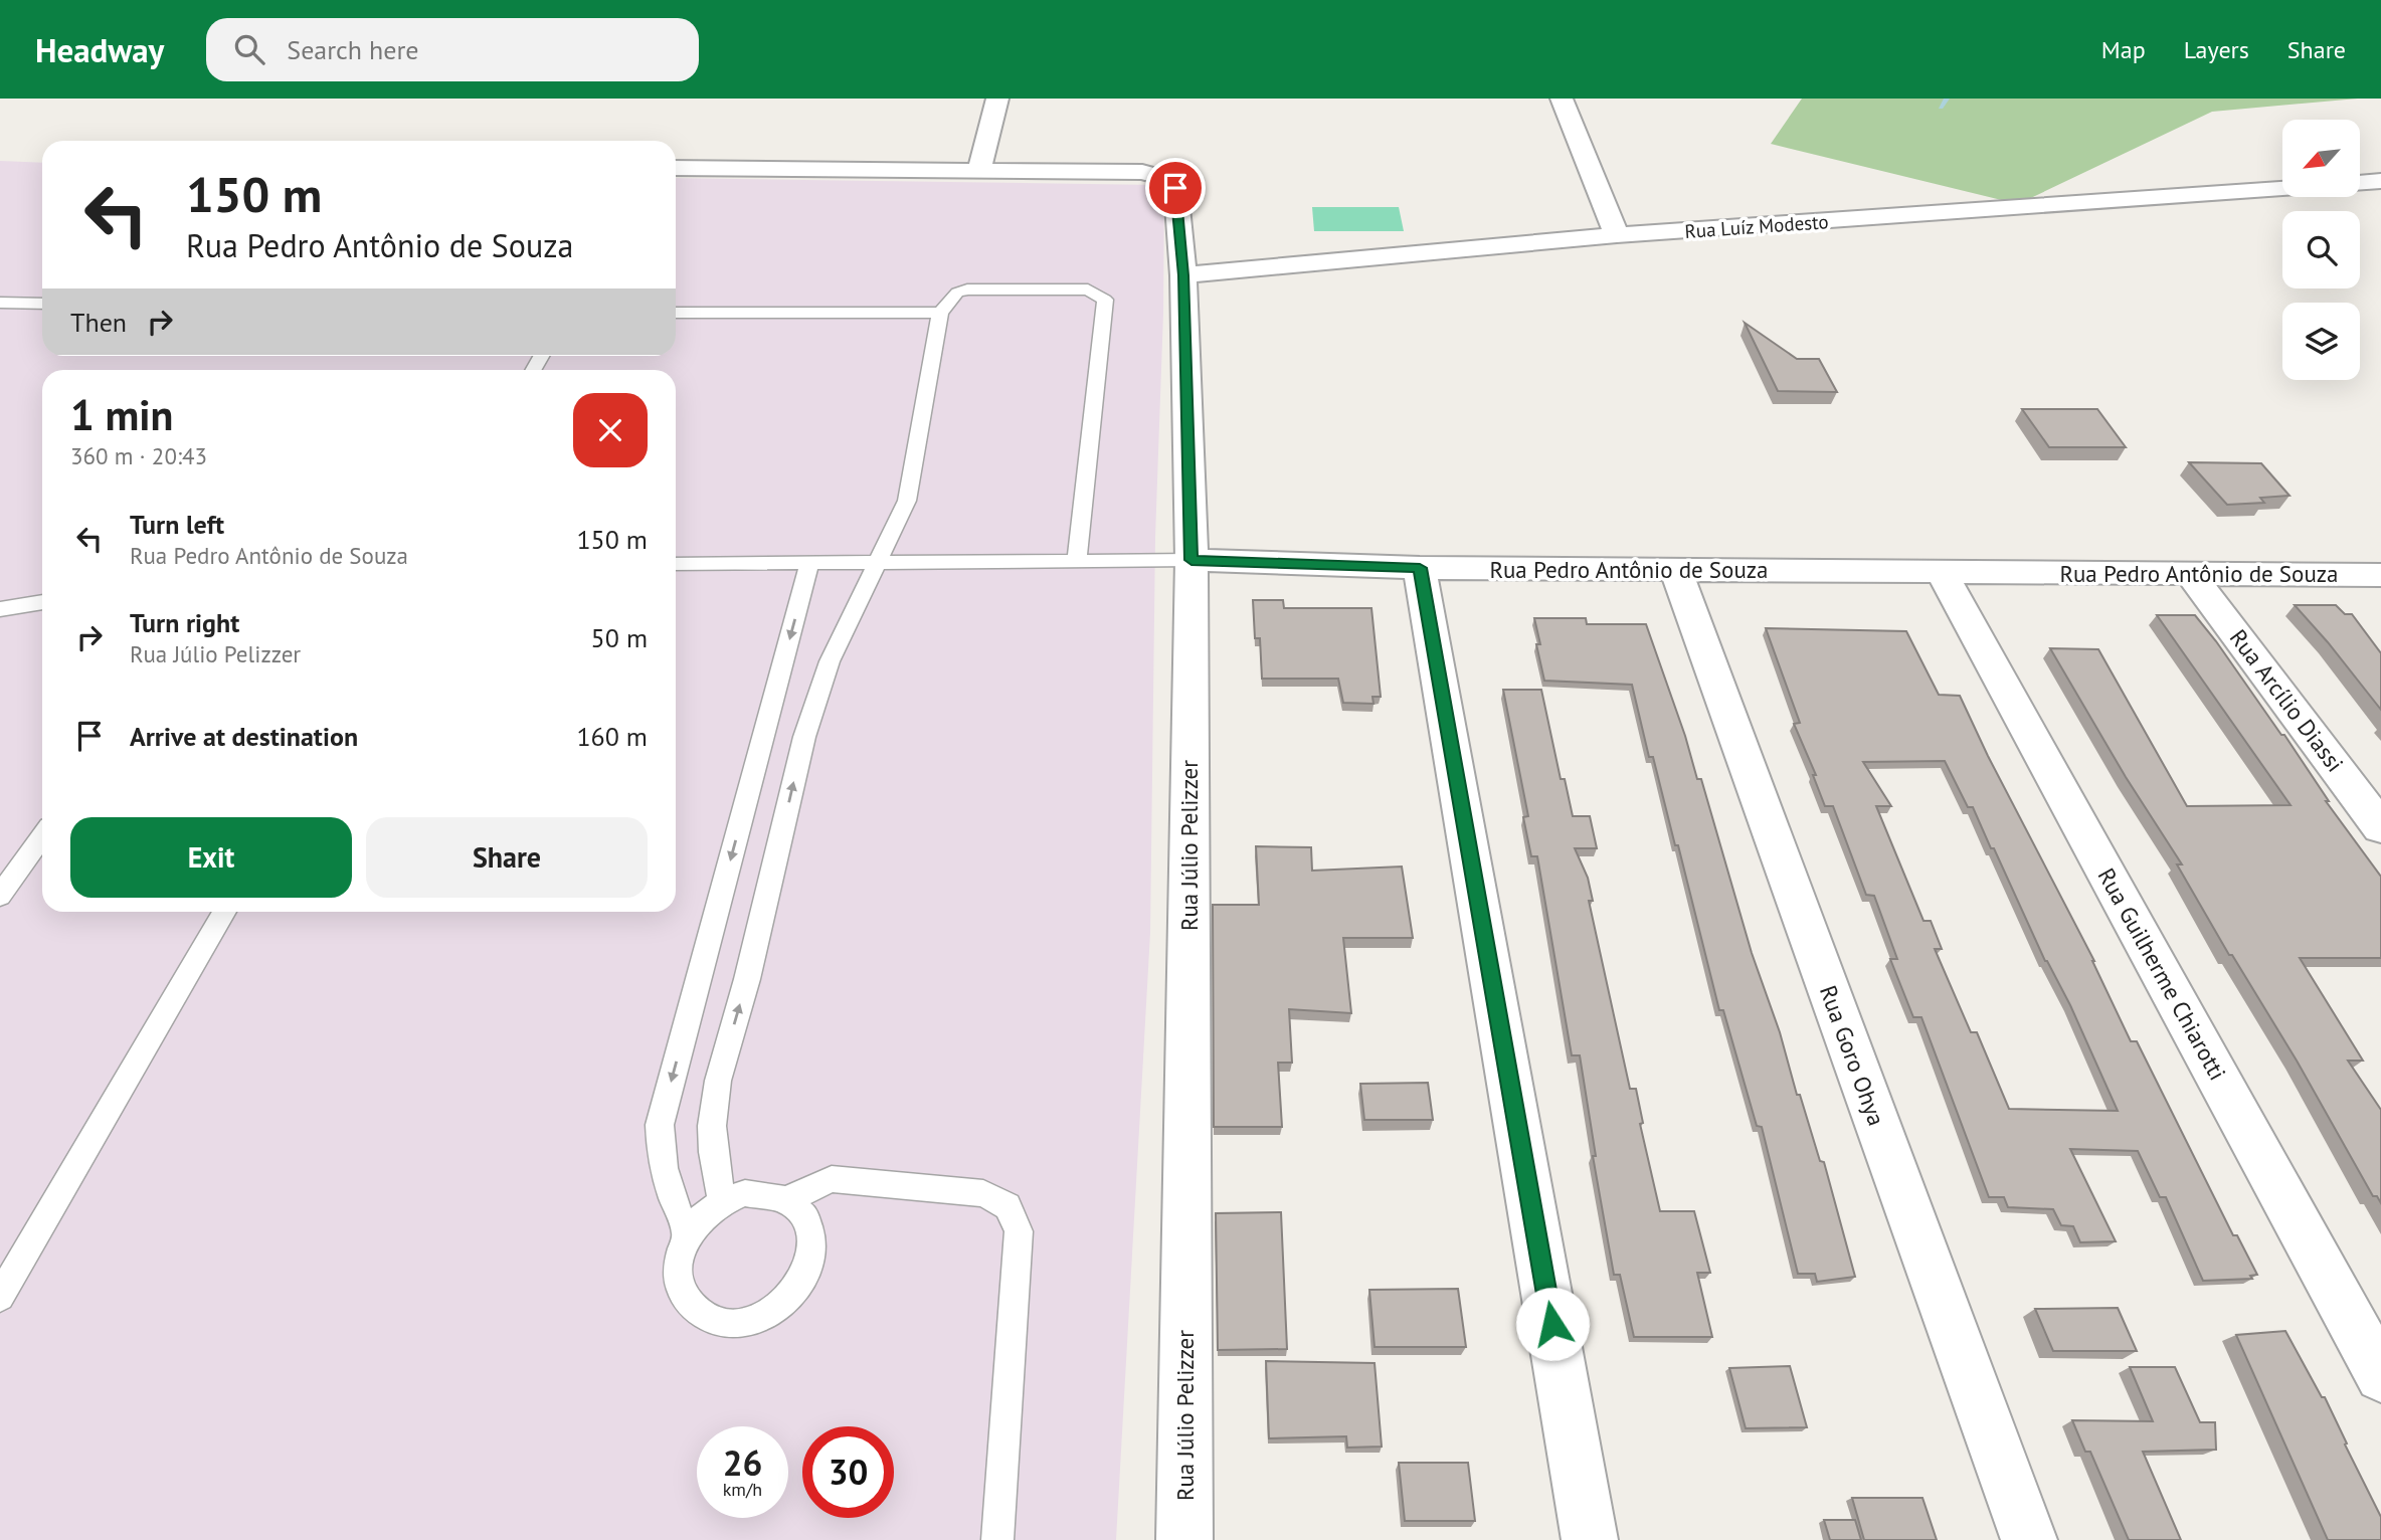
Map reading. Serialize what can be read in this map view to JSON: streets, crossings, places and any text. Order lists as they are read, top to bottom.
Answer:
{
  "streets": {
    "street": [
      "Rua Luíz Modesto",
      "Rua Pedro Antônio de Souza",
      "Rua Arcílio Diassi",
      "Rua Júlio Pelizzer",
      "Rua Guilherme Chiarotti",
      "Rua Goro Ohya"
    ]
  },
  "crossings": [
    ["Rua Luíz Modesto", "Rua Júlio Pelizzer"],
    ["Rua Pedro Antônio de Souza", "Rua Arcílio Diassi"],
    ["Rua Pedro Antônio de Souza", "Rua Júlio Pelizzer"],
    ["Rua Pedro Antônio de Souza", "Rua Guilherme Chiarotti"],
    ["Rua Pedro Antônio de Souza", "Rua Goro Ohya"]
  ],
  "north": "bottom left",
  "page": {
    "header": "Headway",
    "search": "Search here",
    "nav": ["Map", "Layers", "Share"],
    "turn": ["150 m", "Rua Pedro Antônio de Souza"],
    "then": "Then",
    "heading": ["1 min", "360 m · 20:43"],
    "list": [
      {
        "name": "Turn left",
        "note": "Rua Pedro Antônio de Souza",
        "value": "150 m"
      },
      {
        "name": "Turn right",
        "note": "Rua Júlio Pelizzer",
        "value": "50 m"
      },
      {
        "name": "Arrive at destination",
        "value": "160 m"
      }
    ],
    "buttons": ["Exit", "Share"],
    "speed": "26 km/h",
    "limit": "30"
  }
}
